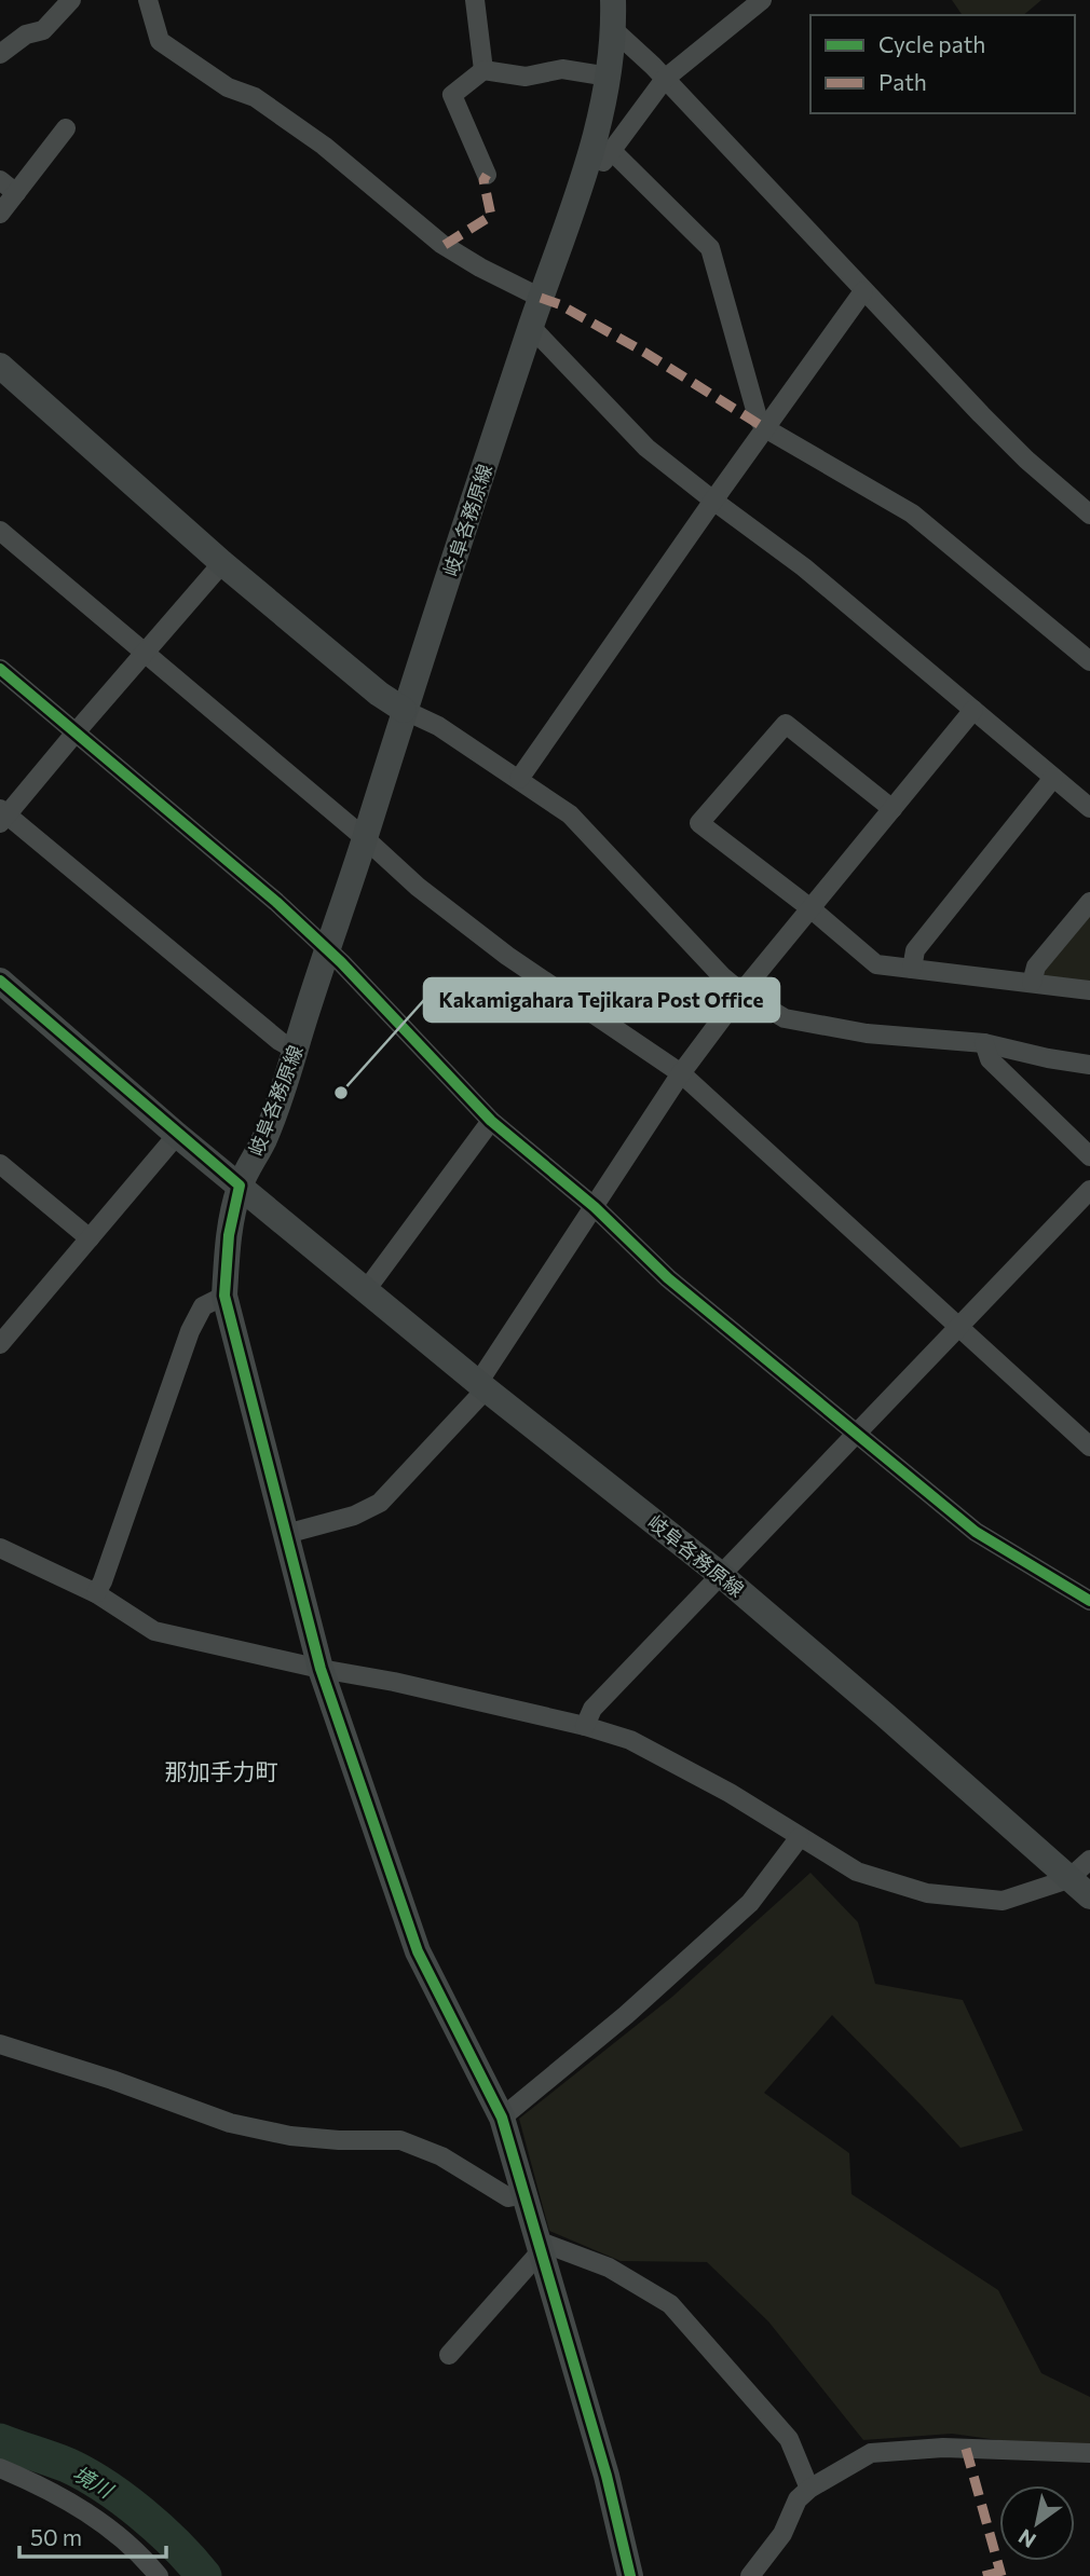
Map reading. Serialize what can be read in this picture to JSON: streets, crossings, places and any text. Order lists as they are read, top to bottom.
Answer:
{
  "streets": {
    "main road": ["岐阜各務原線"]
  },
  "districts": ["那加手力町"],
  "water": ["境川"],
  "places": ["Kakamigahara Tejikara Post Office"],
  "legend": ["Cycle path", "Path"],
  "scale_bar": "50 m",
  "north": "bottom left"
}
